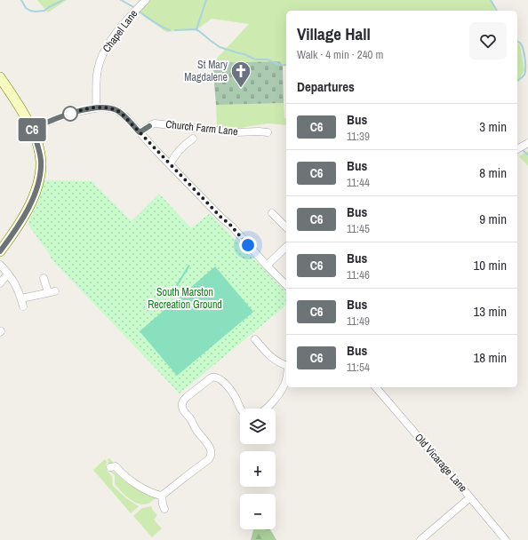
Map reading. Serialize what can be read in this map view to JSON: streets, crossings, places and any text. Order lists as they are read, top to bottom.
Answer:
{
  "streets": {
    "street": ["Chapel Lane", "Church Farm Lane", "Old Vicarage Lane"]
  },
  "parks": ["South Marston Recreation Ground"],
  "places": {
    "church": ["St Mary Magdalene"]
  },
  "lines": ["bus line C6"],
  "page": {
    "on_map": "C6",
    "heading": [
      ["Village Hall", "Walk · 4 min · 240 m"],
      "Departures"
    ],
    "list": [
      {
        "mark": "C6",
        "name": "Bus",
        "note": "11:39",
        "value": "3 min"
      },
      {
        "mark": "C6",
        "name": "Bus",
        "note": "11:44",
        "value": "8 min"
      },
      {
        "mark": "C6",
        "name": "Bus",
        "note": "11:45",
        "value": "9 min"
      },
      {
        "mark": "C6",
        "name": "Bus",
        "note": "11:46",
        "value": "10 min"
      },
      {
        "mark": "C6",
        "name": "Bus",
        "note": "11:49",
        "value": "13 min"
      },
      {
        "mark": "C6",
        "name": "Bus",
        "note": "11:54",
        "value": "18 min"
      }
    ],
    "map_buttons": ["+", "−"]
  }
}
